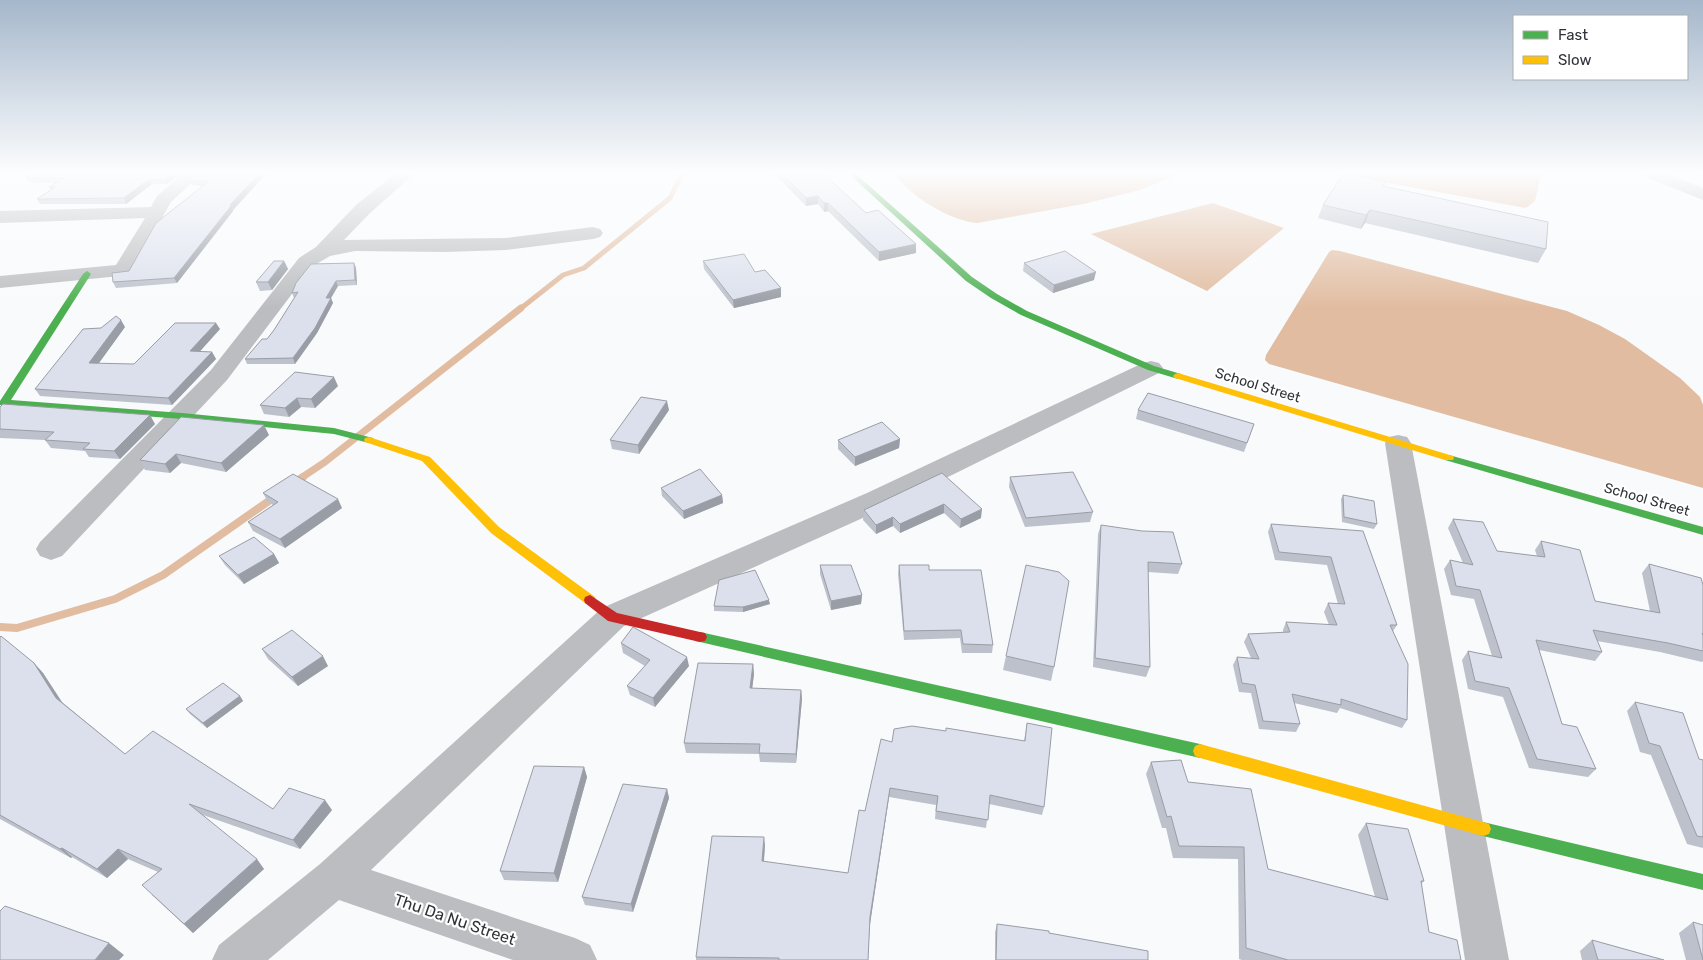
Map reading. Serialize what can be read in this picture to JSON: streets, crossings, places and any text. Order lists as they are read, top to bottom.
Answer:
{
  "streets": {
    "street": ["School Street", "Thu Da Nu Street"]
  },
  "legend": ["Fast", "Slow"]
}
